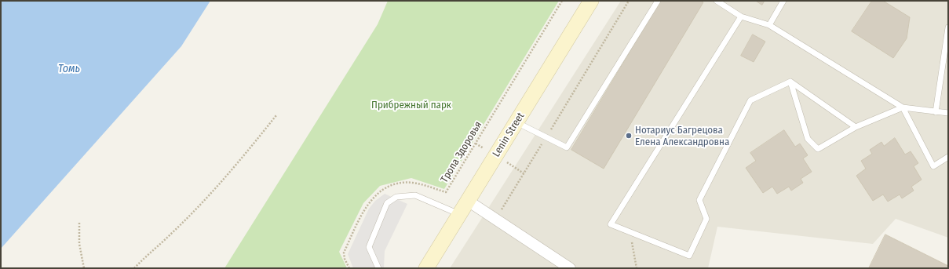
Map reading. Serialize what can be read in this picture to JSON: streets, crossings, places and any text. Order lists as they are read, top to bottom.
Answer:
{
  "streets": {
    "street": ["Lenin Street"],
    "path": ["Тропа Здоровья"]
  },
  "water": ["Томь"],
  "parks": ["Прибрежный парк"],
  "places": ["Нотариус Багрецова Елена Александровна"]
}
